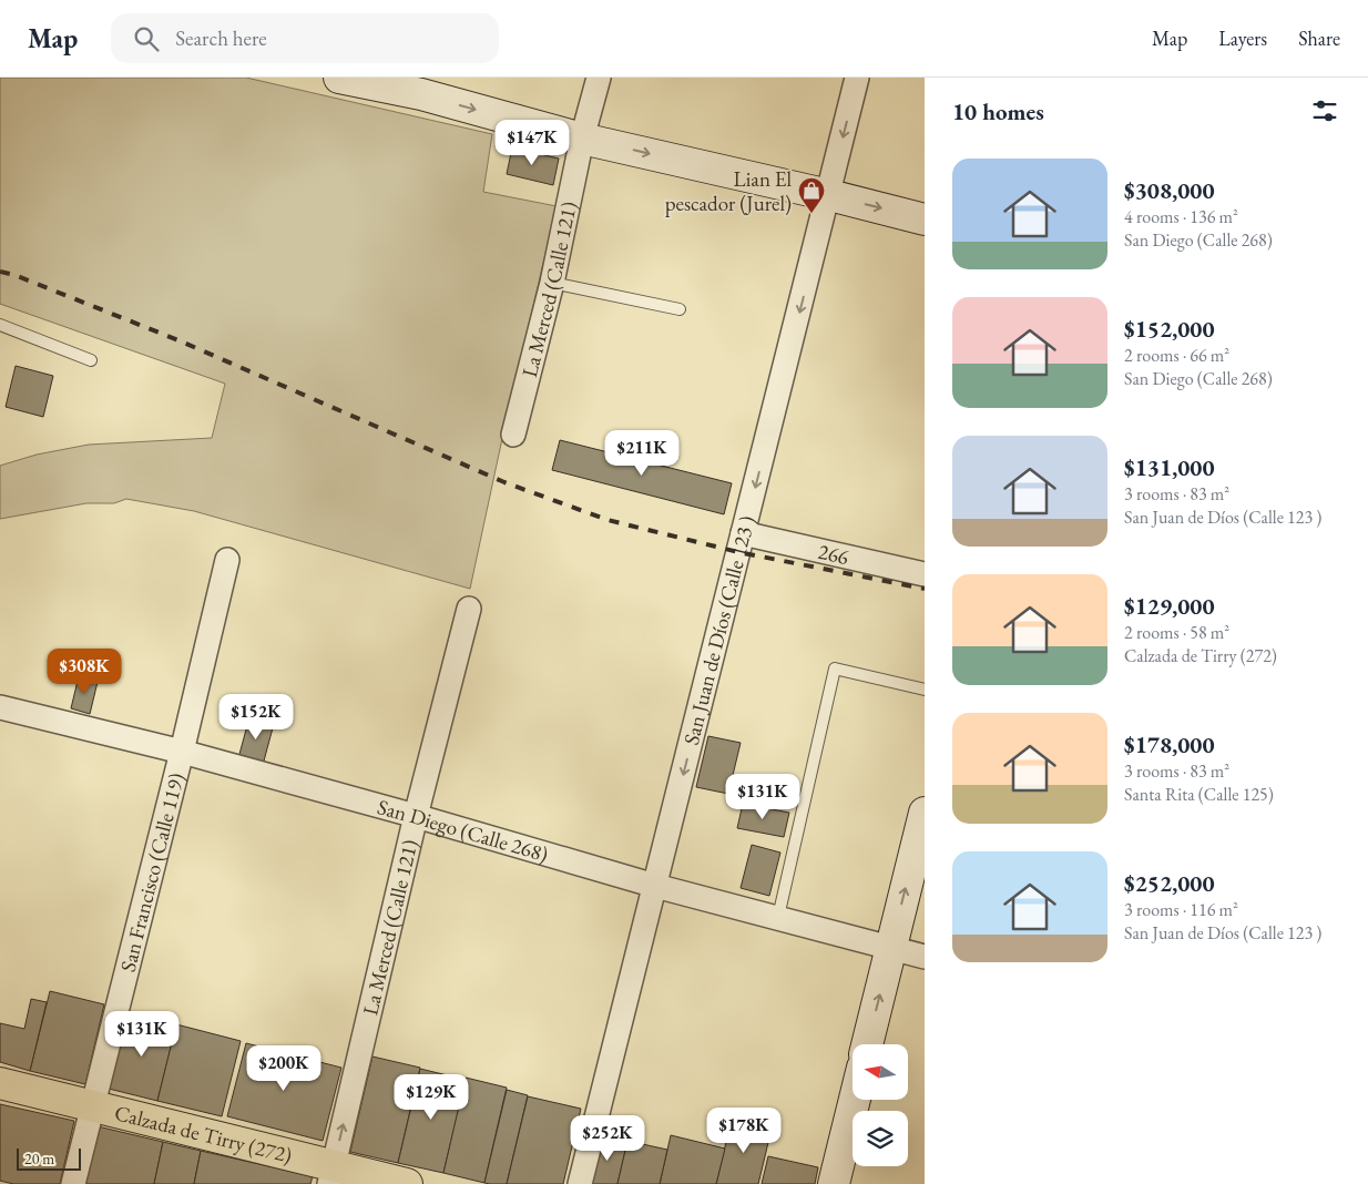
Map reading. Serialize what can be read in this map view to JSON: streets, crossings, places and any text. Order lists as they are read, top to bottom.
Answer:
{
  "streets": {
    "main road": ["Calzada de Tirry (272)"],
    "street": [
      "La Merced (Calle 121)",
      "266",
      "San Juan de Díos (Calle 123 )",
      "San Diego (Calle 268)",
      "San Francisco (Calle 119)"
    ]
  },
  "crossings": [
    ["La Merced (Calle 121)", "San Diego (Calle 268)"],
    ["La Merced (Calle 121)", "Calzada de Tirry (272)"],
    ["266", "San Juan de Díos (Calle 123 )"],
    ["San Juan de Díos (Calle 123 )", "San Diego (Calle 268)"],
    ["San Diego (Calle 268)", "San Francisco (Calle 119)"],
    ["San Francisco (Calle 119)", "Calzada de Tirry (272)"]
  ],
  "one_way": ["La Merced (Calle 121)", "San Juan de Díos (Calle 123 )"],
  "places": {
    "shop": ["Lian El pescador (Jurel)"]
  },
  "scale_bar": "20 m",
  "north": "left",
  "page": {
    "header": "Map",
    "search": "Search here",
    "nav": ["Map", "Layers", "Share"],
    "heading": "10 homes",
    "price": [
      "$147K",
      "$211K",
      "$308K",
      "$152K",
      "$131K",
      "$131K",
      "$200K",
      "$129K",
      "$178K",
      "$252K"
    ],
    "list": [
      {
        "name": "$308,000",
        "note": "4 rooms · 136 m² · San Diego (Calle 268)"
      },
      {
        "name": "$152,000",
        "note": "2 rooms · 66 m² · San Diego (Calle 268)"
      },
      {
        "name": "$131,000",
        "note": "3 rooms · 83 m² · San Juan de Díos (Calle 123 )"
      },
      {
        "name": "$129,000",
        "note": "2 rooms · 58 m² · Calzada de Tirry (272)"
      },
      {
        "name": "$178,000",
        "note": "3 rooms · 83 m² · Santa Rita (Calle 125)"
      },
      {
        "name": "$252,000",
        "note": "3 rooms · 116 m² · San Juan de Díos (Calle 123 )"
      }
    ],
    "scale": "20 m"
  }
}
